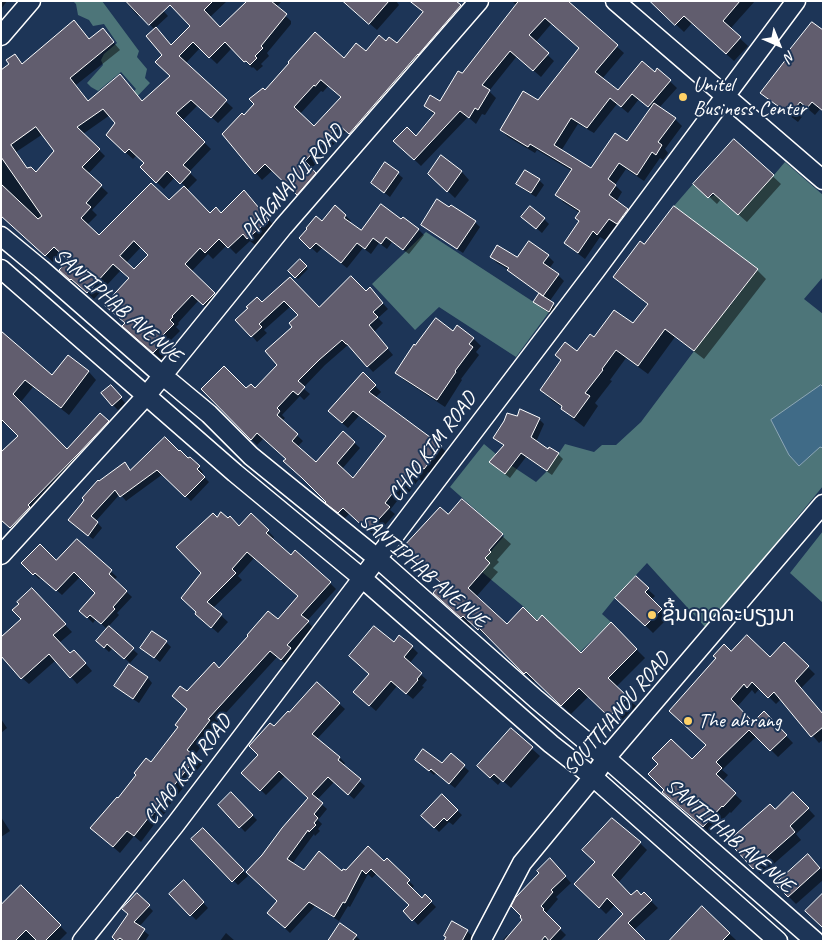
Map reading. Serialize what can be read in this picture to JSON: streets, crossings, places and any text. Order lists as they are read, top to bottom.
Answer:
{
  "streets": {
    "street": [
      "PHAGNAPUI ROAD",
      "SANTIPHAB AVENUE",
      "CHAO KIM ROAD",
      "SOUTTHANOU ROAD"
    ]
  },
  "crossings": [
    ["PHAGNAPUI ROAD", "SANTIPHAB AVENUE"],
    ["SANTIPHAB AVENUE", "CHAO KIM ROAD"],
    ["SANTIPHAB AVENUE", "SOUTTHANOU ROAD"]
  ],
  "places": ["Unitel Business Center", "ຊີ້ນດາດລະບຽງນາ", "The ahrang"],
  "north": "bottom right"
}
